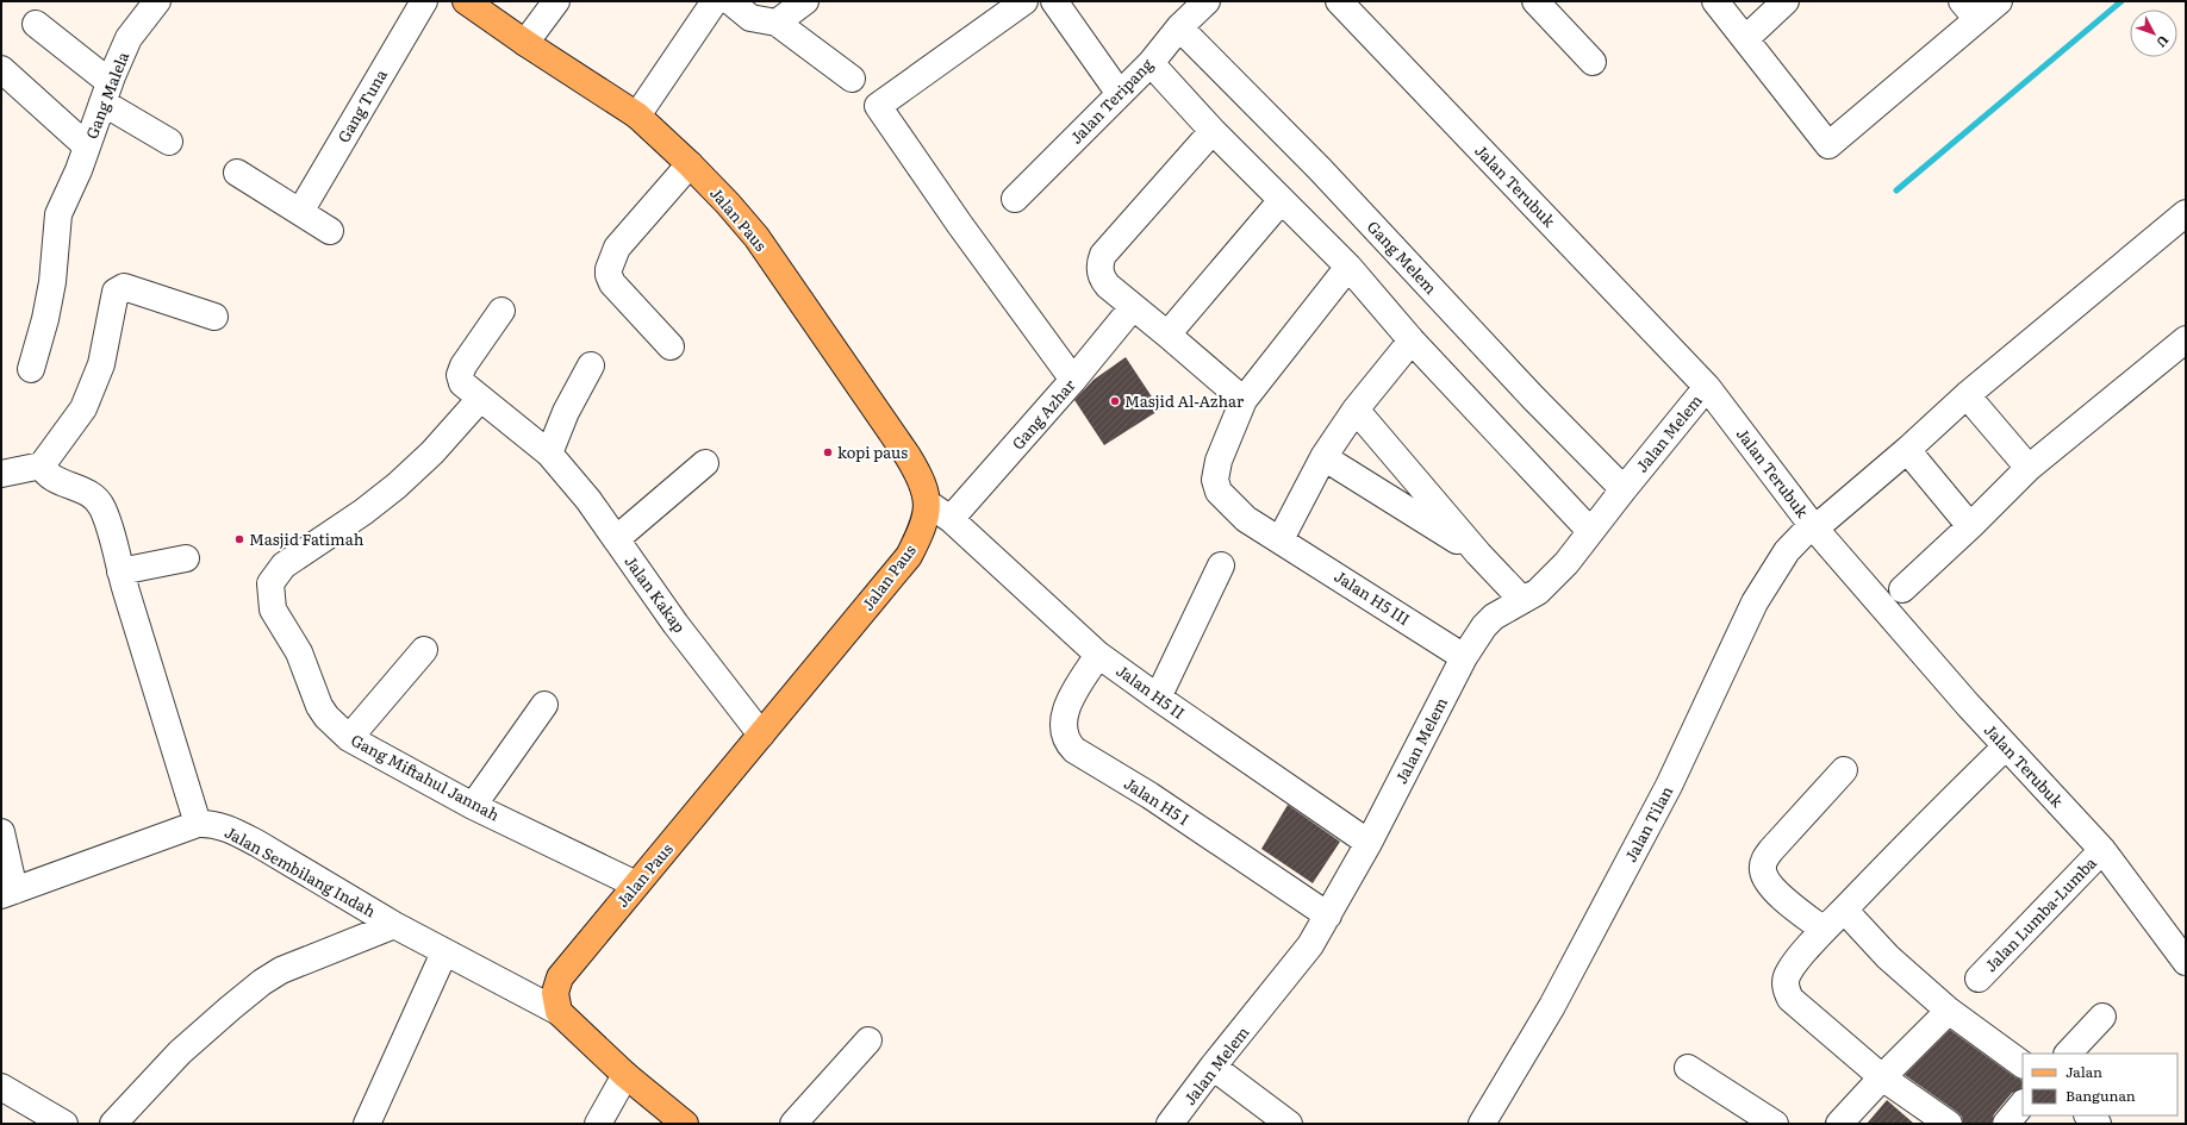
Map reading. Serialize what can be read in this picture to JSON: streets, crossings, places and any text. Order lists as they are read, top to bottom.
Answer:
{
  "streets": {
    "main road": ["Jalan Paus"],
    "street": [
      "Gang Malela",
      "Jalan Teripang",
      "Gang Tuna",
      "Jalan Terubuk",
      "Gang Melem",
      "Gang Azhar",
      "Jalan Melem",
      "Jalan Kakap",
      "Jalan H5 III",
      "Jalan H5 II",
      "Gang Miftahul Jannah",
      "Jalan H5 I",
      "Jalan Tilan",
      "Jalan Sembilang Indah",
      "Jalan Lumba-Lumba"
    ]
  },
  "crossings": [
    ["Jalan Teripang", "Gang Melem"],
    ["Jalan Terubuk", "Jalan Melem"],
    ["Jalan Terubuk", "Jalan Tilan"],
    ["Jalan Terubuk", "Jalan Lumba-Lumba"],
    ["Jalan Paus", "Jalan Kakap"],
    ["Jalan Paus", "Jalan H5 II"],
    ["Jalan Paus", "Gang Miftahul Jannah"],
    ["Jalan Paus", "Jalan Sembilang Indah"],
    ["Gang Melem", "Jalan Melem"],
    ["Gang Azhar", "Jalan H5 II"],
    ["Jalan Melem", "Jalan H5 III"],
    ["Jalan Melem", "Jalan H5 II"],
    ["Jalan Melem", "Jalan H5 I"],
    ["Jalan Kakap", "Gang Miftahul Jannah"],
    ["Jalan H5 II", "Jalan H5 I"]
  ],
  "places": ["Masjid Al-Azhar", "kopi paus", "Masjid Fatimah"],
  "legend": ["Jalan", "Bangunan"],
  "north": "bottom right"
}
